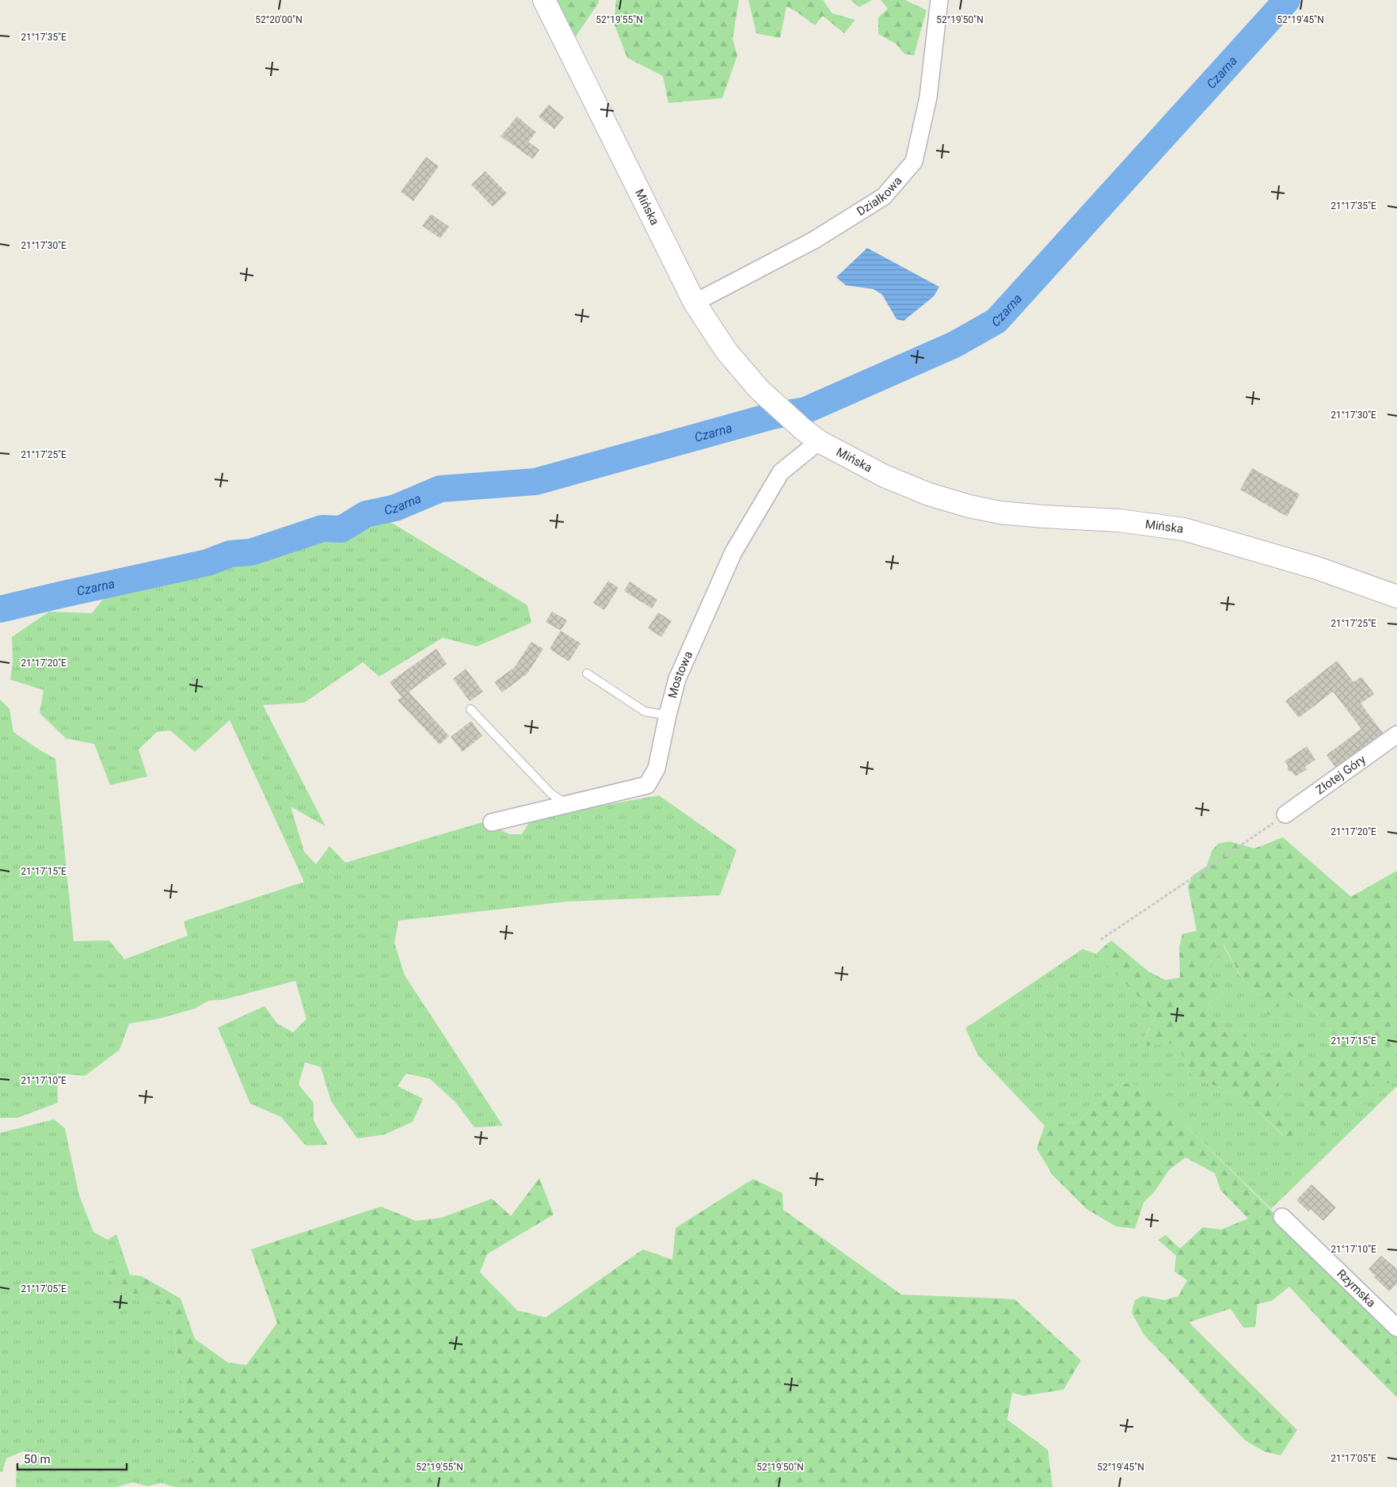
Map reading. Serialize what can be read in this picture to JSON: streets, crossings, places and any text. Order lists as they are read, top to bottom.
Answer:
{
  "streets": {
    "street": [
      "Działkowa",
      "Mińska",
      "Mostowa",
      "Złotej Góry",
      "Rzymska"
    ]
  },
  "crossings": [
    ["Działkowa", "Mińska"],
    ["Mińska", "Mostowa"]
  ],
  "water": ["Czarna"],
  "scale_bar": "50 m",
  "coordinates": [
    "52°20'00\"N",
    "52°19'55\"N",
    "52°19'50\"N",
    "52°19'45\"N",
    "21°17'35\"E",
    "21°17'30\"E",
    "21°17'25\"E",
    "21°17'20\"E",
    "21°17'15\"E",
    "21°17'10\"E",
    "21°17'05\"E"
  ]
}
